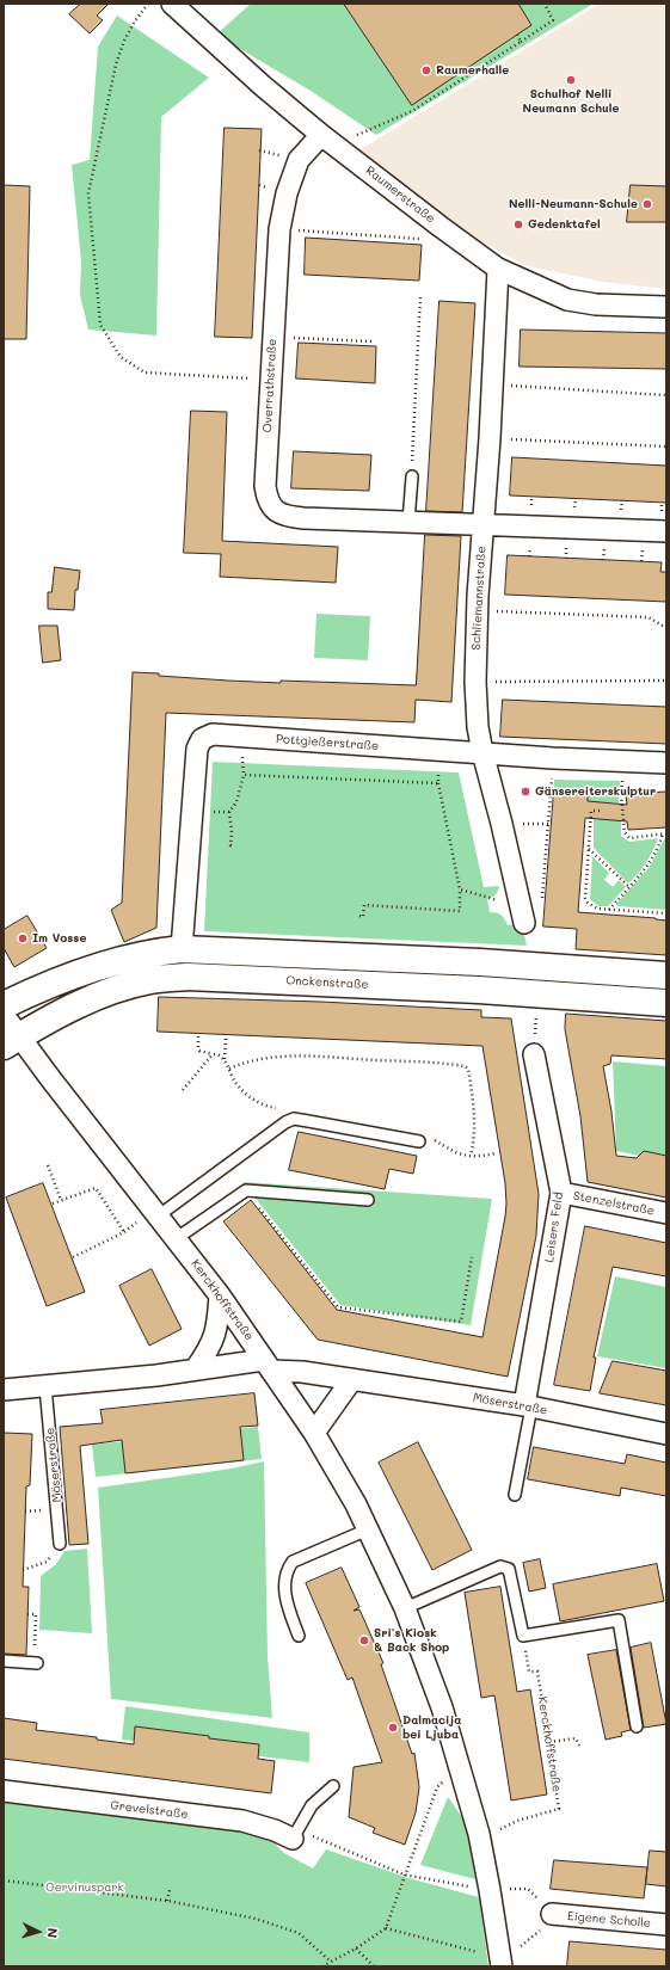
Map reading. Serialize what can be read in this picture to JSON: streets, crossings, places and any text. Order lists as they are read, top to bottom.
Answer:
{
  "streets": {
    "main road": ["Onckenstraße"],
    "street": [
      "Raumerstraße",
      "Overrathstraße",
      "Schliemannstraße",
      "Pottgießerstraße",
      "Stenzelstraße",
      "Leisers Feld",
      "Kerckhoffstraße",
      "Möserstraße",
      "Grevelstraße",
      "Eigene Scholle"
    ]
  },
  "crossings": [
    ["Raumerstraße", "Overrathstraße"],
    ["Raumerstraße", "Schliemannstraße"],
    ["Overrathstraße", "Schliemannstraße"],
    ["Schliemannstraße", "Pottgießerstraße"],
    ["Onckenstraße", "Kerckhoffstraße"],
    ["Stenzelstraße", "Leisers Feld"],
    ["Leisers Feld", "Möserstraße"],
    ["Kerckhoffstraße", "Möserstraße"]
  ],
  "parks": ["Gervinuspark"],
  "places": [
    "Raumerhalle",
    "Schulhof Nelli Neumann Schule",
    "Nelli-Neumann-Schule",
    "Gedenktafel",
    "Gänsereiterskulptur",
    "Im Vosse",
    "Sri's Kiosk & Back Shop",
    "Dalmacija bei Ljuba"
  ],
  "north": "right"
}
